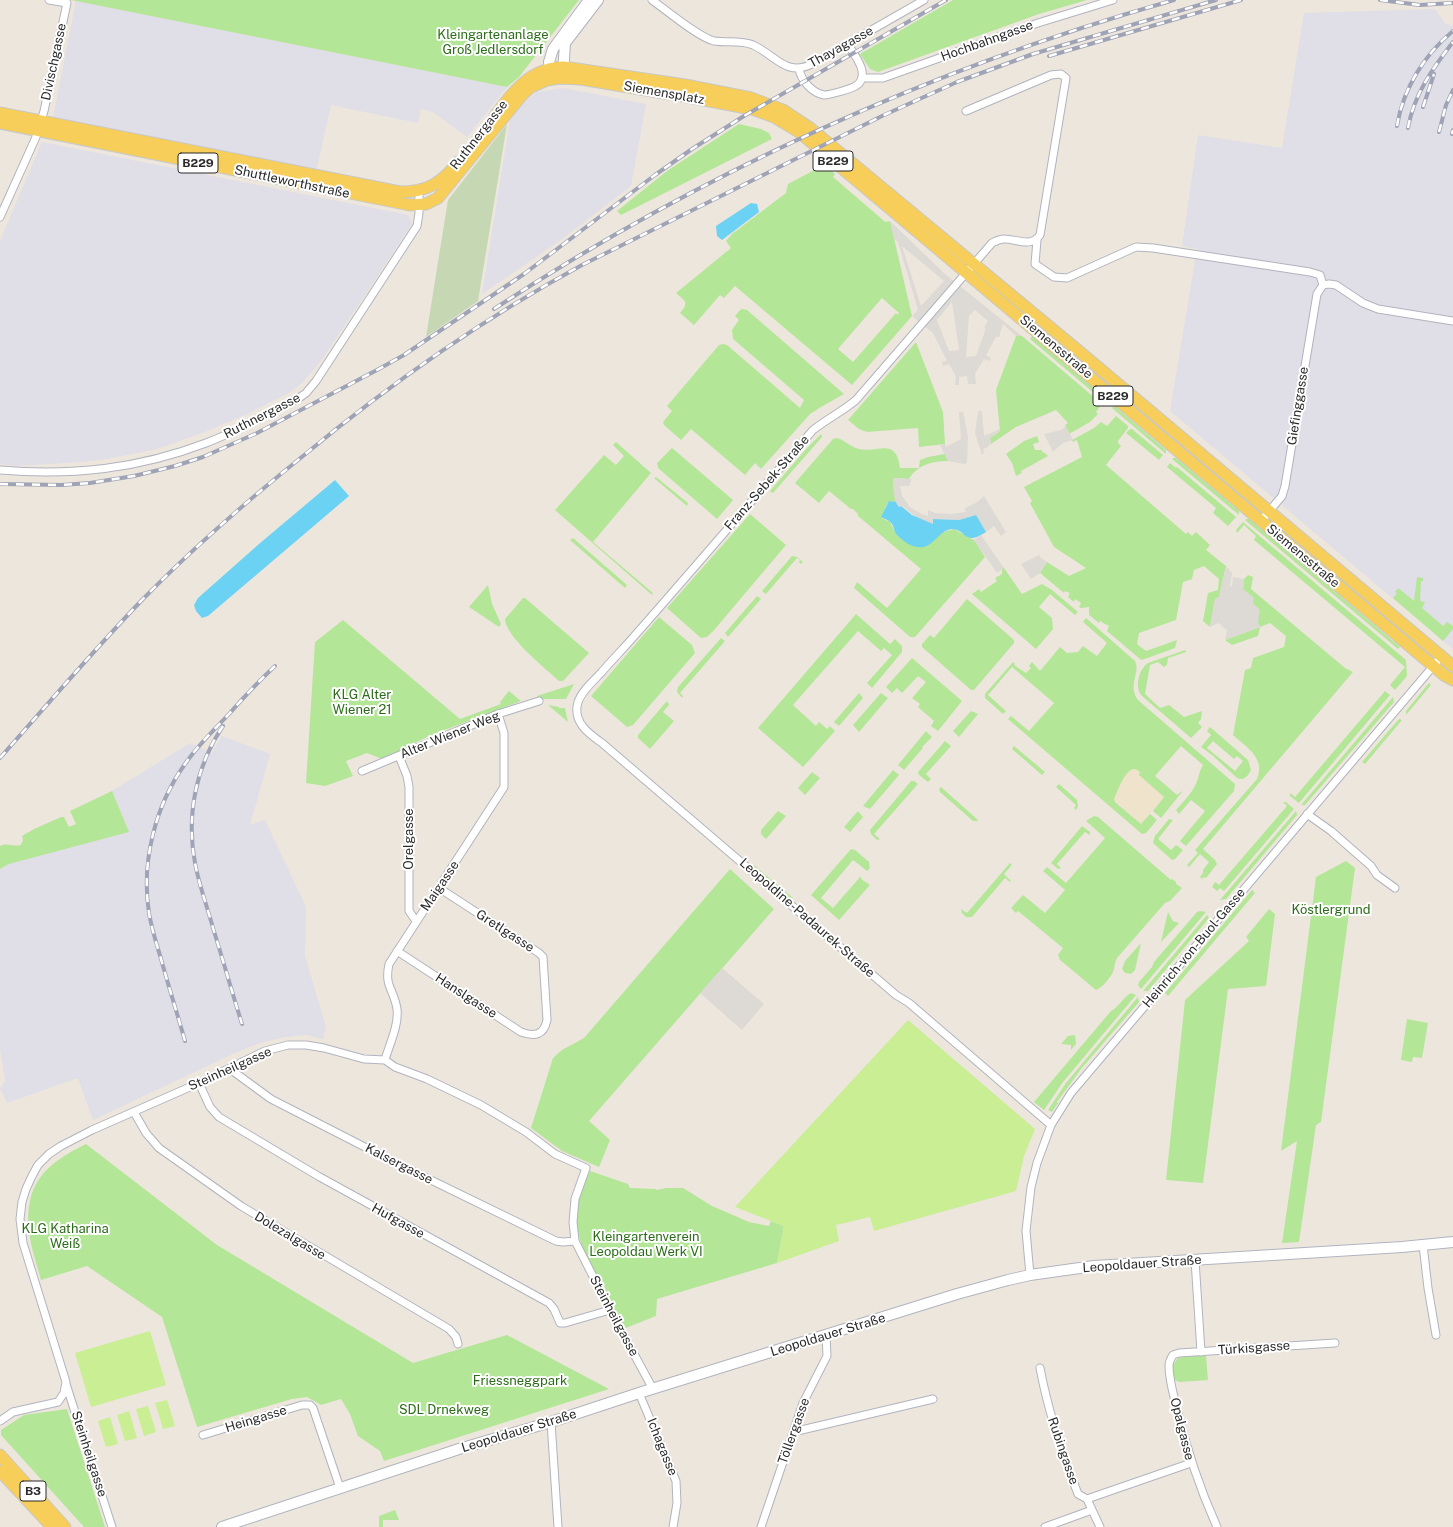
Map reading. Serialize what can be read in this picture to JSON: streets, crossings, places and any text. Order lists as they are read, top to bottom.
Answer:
{
  "streets": {
    "main road": [
      "Siemensplatz",
      "Ruthnergasse",
      "B229",
      "Shuttleworthstraße",
      "Siemensstraße",
      "Leopoldauer Straße",
      "B3"
    ],
    "street": [
      "Hochbahngasse",
      "Thayagasse",
      "Divischgasse",
      "Giefinggasse",
      "Franz-Sebek-Straße",
      "Alter Wiener Weg",
      "Orelgasse",
      "Maigasse",
      "Leopoldine-Padaurek-Straße",
      "Gretlgasse",
      "Heinrich-von-Buol-Gasse",
      "Hanslgasse",
      "Steinheilgasse",
      "Kalsergasse",
      "Hufgasse",
      "Dolezalgasse",
      "Türkisgasse",
      "Heingasse",
      "Opalgasse",
      "Töllergasse",
      "Ichagasse",
      "Rubingasse"
    ]
  },
  "crossings": [
    ["Divischgasse", "Shuttleworthstraße"],
    ["Siemensplatz", "Ruthnergasse"],
    ["Siemensplatz", "Siemensstraße"],
    ["Ruthnergasse", "Shuttleworthstraße"],
    ["Siemensstraße", "Giefinggasse"],
    ["Siemensstraße", "Franz-Sebek-Straße"],
    ["Siemensstraße", "Heinrich-von-Buol-Gasse"],
    ["Franz-Sebek-Straße", "Leopoldine-Padaurek-Straße"],
    ["Alter Wiener Weg", "Orelgasse"],
    ["Alter Wiener Weg", "Maigasse"],
    ["Orelgasse", "Maigasse"],
    ["Maigasse", "Gretlgasse"],
    ["Maigasse", "Hanslgasse"],
    ["Maigasse", "Steinheilgasse"],
    ["Leopoldine-Padaurek-Straße", "Heinrich-von-Buol-Gasse"],
    ["Gretlgasse", "Hanslgasse"],
    ["Heinrich-von-Buol-Gasse", "Leopoldauer Straße"],
    ["Steinheilgasse", "Kalsergasse"],
    ["Steinheilgasse", "Hufgasse"],
    ["Steinheilgasse", "Dolezalgasse"],
    ["Steinheilgasse", "Leopoldauer Straße"],
    ["Leopoldauer Straße", "Heingasse"],
    ["Leopoldauer Straße", "Töllergasse"],
    ["Leopoldauer Straße", "Ichagasse"],
    ["Türkisgasse", "Opalgasse"]
  ],
  "parks": [
    "Kleingartenanlage Groß Jedlersdorf",
    "KLG Alter Wiener 21",
    "Köstlergrund",
    "KLG Katharina Weiß",
    "Kleingartenverein Leopoldau Werk VI",
    "Friessneggpark",
    "SDL Drnekweg"
  ]
}
